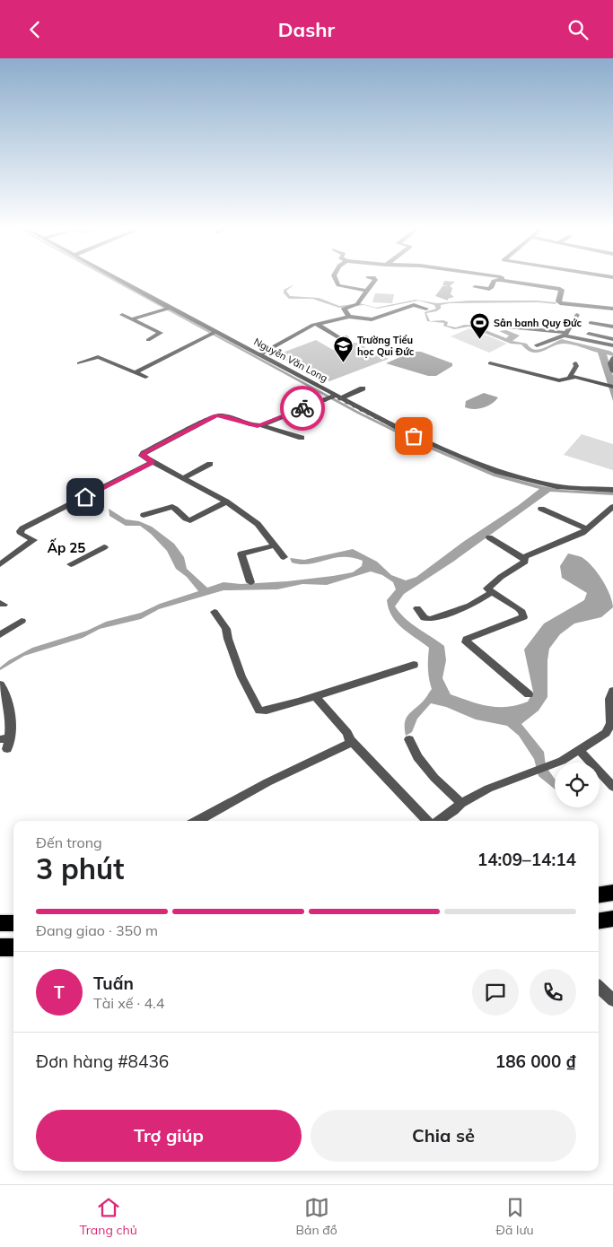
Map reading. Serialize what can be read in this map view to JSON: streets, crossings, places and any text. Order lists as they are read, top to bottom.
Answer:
{
  "streets": {
    "street": ["Nguyễn Văn Long"]
  },
  "districts": ["Ấp 25"],
  "places": {
    "sports": ["Sân banh Quy Đức"],
    "school or university": ["Trường Tiểu học Qui Đức"]
  },
  "page": {
    "header": "Dashr",
    "heading": ["3 phút", "Đến trong", "14:09–14:14"],
    "panel": [
      "Tuấn",
      "Tài xế · 4.4",
      "Đơn hàng #8436",
      "186 000 ₫"
    ],
    "bar": "Đang giao · 350 m",
    "round": "T",
    "buttons": ["Trợ giúp", "Chia sẻ"],
    "tabs": ["Trang chủ", "Bản đồ", "Đã lưu"]
  }
}
